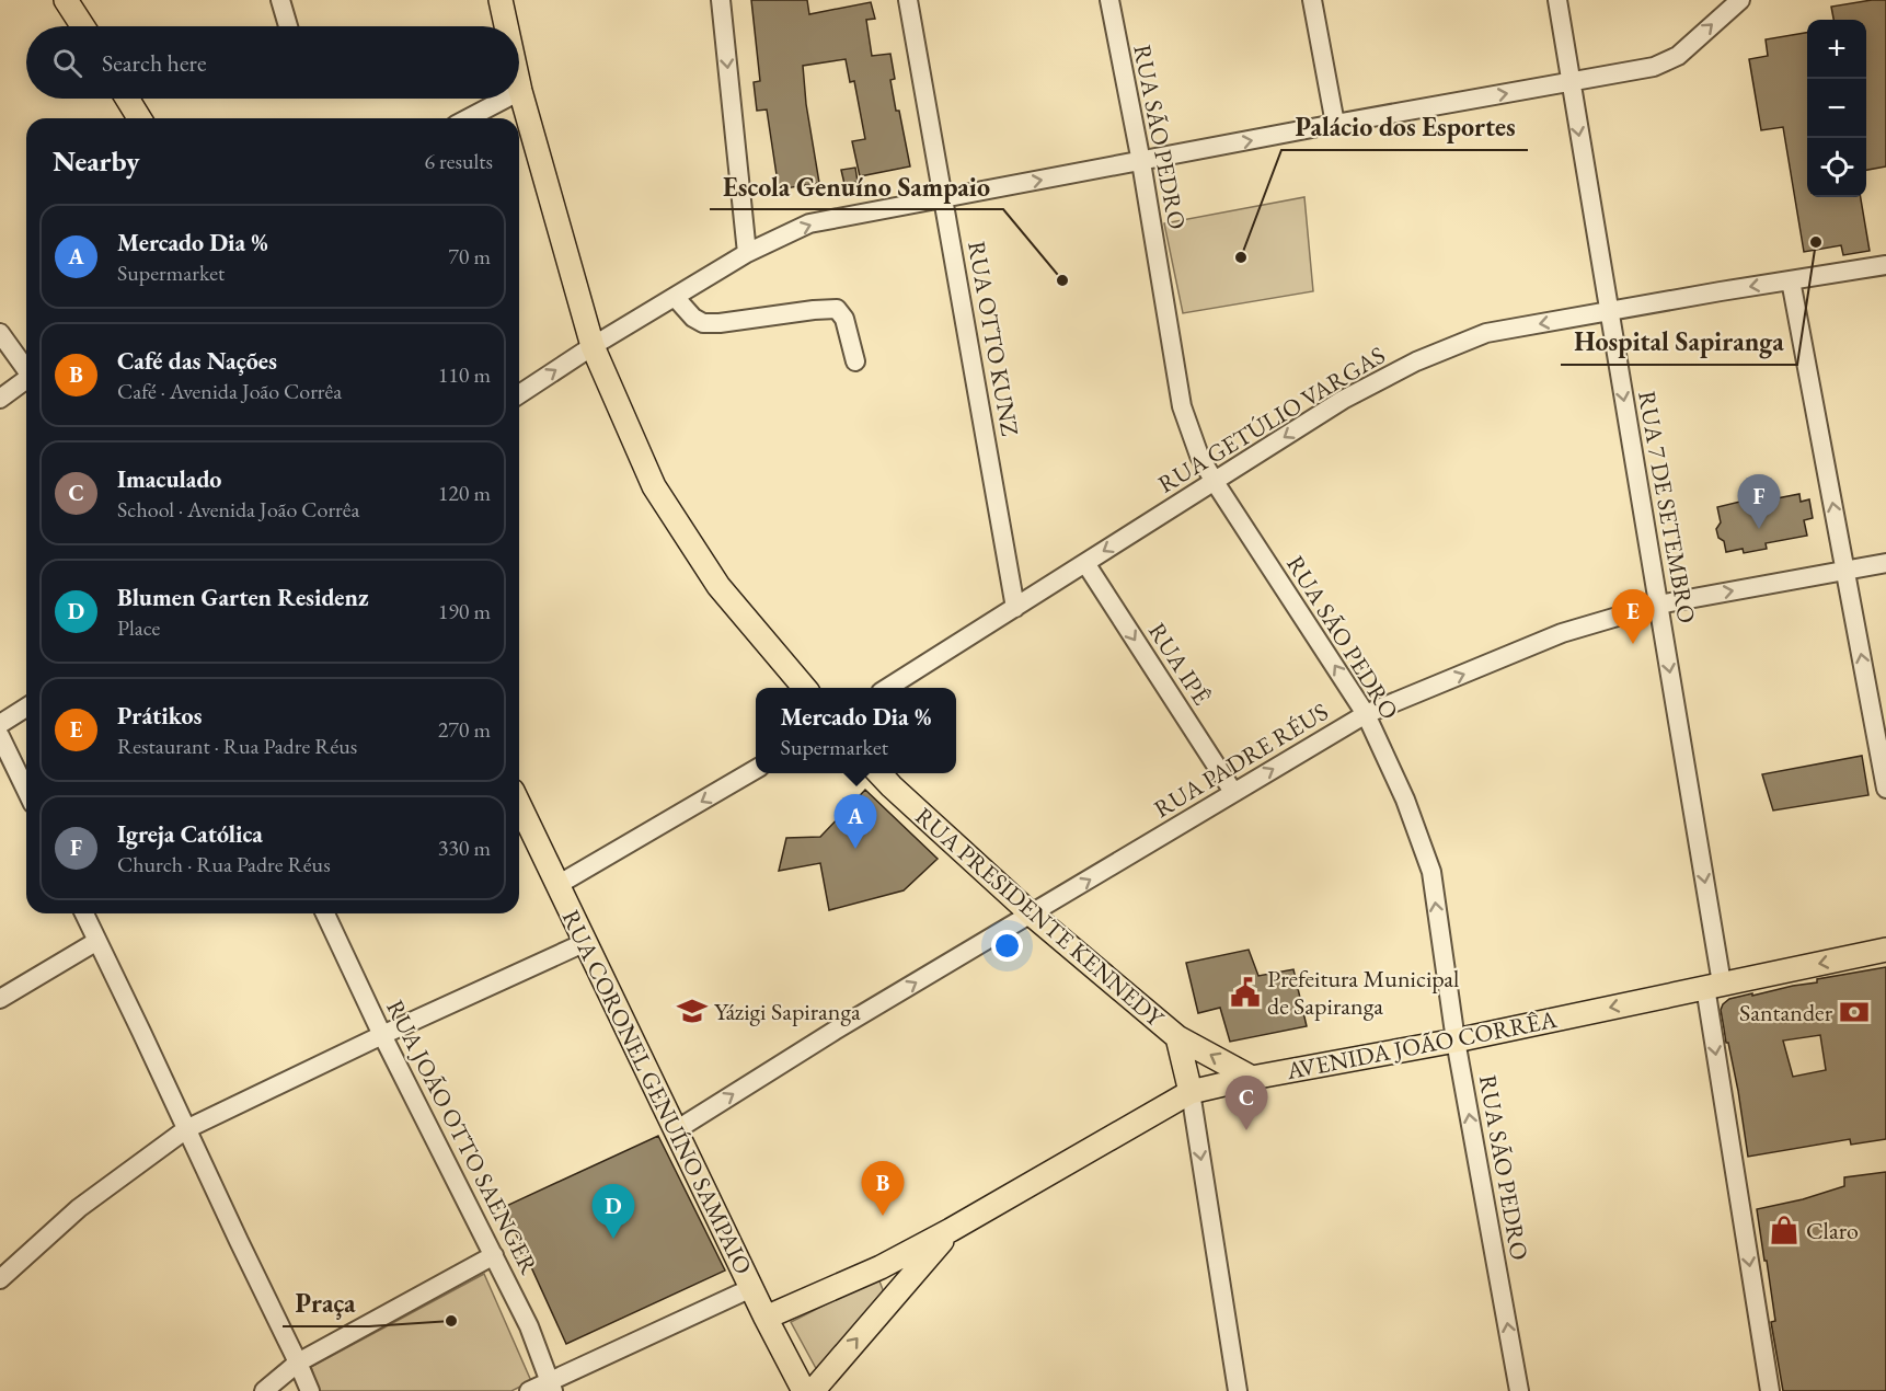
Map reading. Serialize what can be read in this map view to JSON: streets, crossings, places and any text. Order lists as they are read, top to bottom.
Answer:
{
  "streets": {
    "main road": ["RUA PRESIDENTE KENNEDY", "AVENIDA JOÃO CORRÊA", "RUA CORONEL GENUÍNO SAMPAIO"],
    "street": [
      "RUA SÃO PEDRO",
      "RUA OTTO KUNZ",
      "RUA GETÚLIO VARGAS",
      "RUA 7 DE SETEMBRO",
      "RUA IPÊ",
      "RUA PADRE RÉUS",
      "RUA JOÃO OTTO SAENGER"
    ]
  },
  "crossings": [
    ["RUA SÃO PEDRO", "RUA GETÚLIO VARGAS"],
    ["RUA SÃO PEDRO", "RUA PADRE RÉUS"],
    ["RUA SÃO PEDRO", "AVENIDA JOÃO CORRÊA"],
    ["RUA OTTO KUNZ", "RUA GETÚLIO VARGAS"],
    ["RUA GETÚLIO VARGAS", "RUA 7 DE SETEMBRO"],
    ["RUA GETÚLIO VARGAS", "RUA IPÊ"],
    ["RUA 7 DE SETEMBRO", "RUA PADRE RÉUS"],
    ["RUA 7 DE SETEMBRO", "AVENIDA JOÃO CORRÊA"],
    ["RUA IPÊ", "RUA PADRE RÉUS"],
    ["RUA PADRE RÉUS", "RUA PRESIDENTE KENNEDY"],
    ["RUA PADRE RÉUS", "RUA CORONEL GENUÍNO SAMPAIO"],
    ["RUA PRESIDENTE KENNEDY", "AVENIDA JOÃO CORRÊA"],
    ["AVENIDA JOÃO CORRÊA", "RUA CORONEL GENUÍNO SAMPAIO"]
  ],
  "one_way": [
    "RUA SÃO PEDRO",
    "RUA GETÚLIO VARGAS",
    "RUA 7 DE SETEMBRO",
    "RUA IPÊ",
    "RUA PADRE RÉUS"
  ],
  "places": {
    "other": [
      "Hospital Sapiranga",
      "Palácio dos Esportes",
      "Escola Genuíno Sampaio",
      "Praça"
    ],
    "public building": ["Prefeitura Municipal de Sapiranga"],
    "school or university": ["Yázigi Sapiranga"],
    "bank": ["Santander"],
    "shop": ["Claro"]
  },
  "page": {
    "map_buttons": ["+", "−"],
    "search": "Search here",
    "heading": ["Nearby", "6 results"],
    "list": [
      {
        "mark": "A",
        "name": "Mercado Dia %",
        "note": "Supermarket",
        "value": "70 m"
      },
      {
        "mark": "B",
        "name": "Café das Nações",
        "note": "Café · Avenida João Corrêa",
        "value": "110 m"
      },
      {
        "mark": "C",
        "name": "Imaculado",
        "note": "School · Avenida João Corrêa",
        "value": "120 m"
      },
      {
        "mark": "D",
        "name": "Blumen Garten Residenz",
        "note": "Place",
        "value": "190 m"
      },
      {
        "mark": "E",
        "name": "Prátikos",
        "note": "Restaurant · Rua Padre Réus",
        "value": "270 m"
      },
      {
        "mark": "F",
        "name": "Igreja Católica",
        "note": "Church · Rua Padre Réus",
        "value": "330 m"
      }
    ],
    "pins": [
      "F",
      "E",
      "A",
      "C",
      "B",
      "D"
    ],
    "popup": ["Mercado Dia %", "Supermarket"]
  }
}
